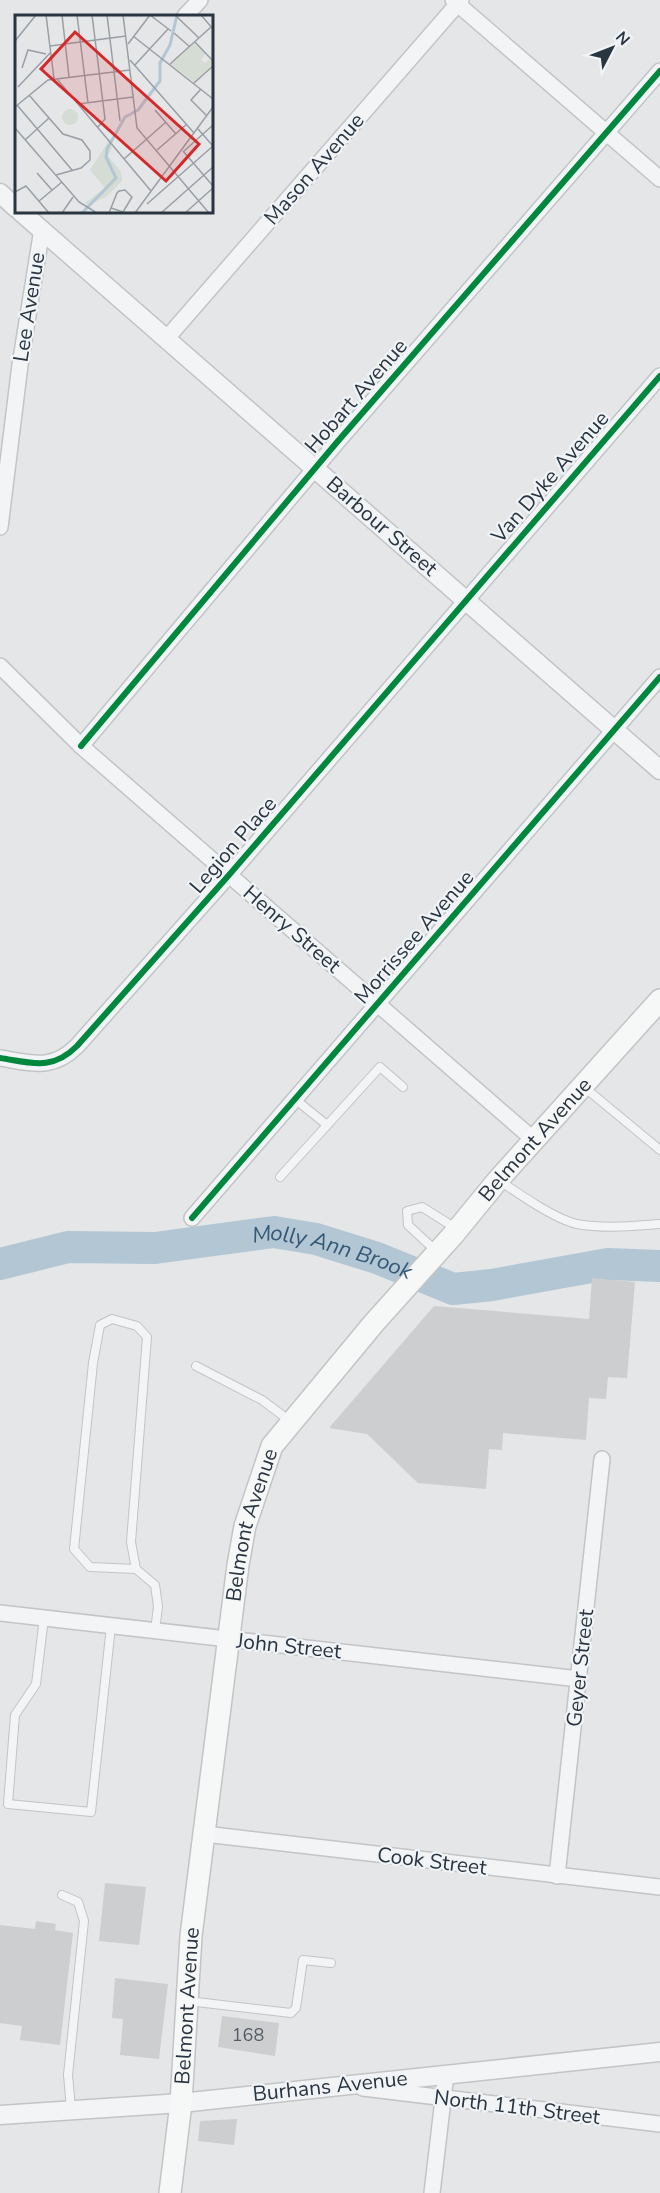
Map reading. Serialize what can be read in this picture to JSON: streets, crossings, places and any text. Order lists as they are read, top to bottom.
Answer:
{
  "streets": {
    "main road": ["Belmont Avenue"],
    "street": [
      "Mason Avenue",
      "Lee Avenue",
      "Hobart Avenue",
      "Van Dyke Avenue",
      "Barbour Street",
      "Legion Place",
      "Henry Street",
      "Morrissee Avenue",
      "John Street",
      "Geyer Street",
      "Cook Street",
      "Burhans Avenue",
      "North 11th Street"
    ]
  },
  "crossings": [
    ["Mason Avenue", "Barbour Street"],
    ["Lee Avenue", "Barbour Street"],
    ["Hobart Avenue", "Barbour Street"],
    ["Hobart Avenue", "Henry Street"],
    ["Van Dyke Avenue", "Barbour Street"],
    ["Van Dyke Avenue", "Legion Place"],
    ["Barbour Street", "Legion Place"],
    ["Barbour Street", "Morrissee Avenue"],
    ["Legion Place", "Henry Street"],
    ["Henry Street", "Morrissee Avenue"],
    ["Henry Street", "Belmont Avenue"],
    ["Belmont Avenue", "John Street"],
    ["Belmont Avenue", "Cook Street"],
    ["Belmont Avenue", "Burhans Avenue"],
    ["John Street", "Geyer Street"],
    ["Geyer Street", "Cook Street"],
    ["Burhans Avenue", "North 11th Street"]
  ],
  "water": ["Molly Ann Brook"],
  "house_numbers": ["168"],
  "north": "top right"
}
